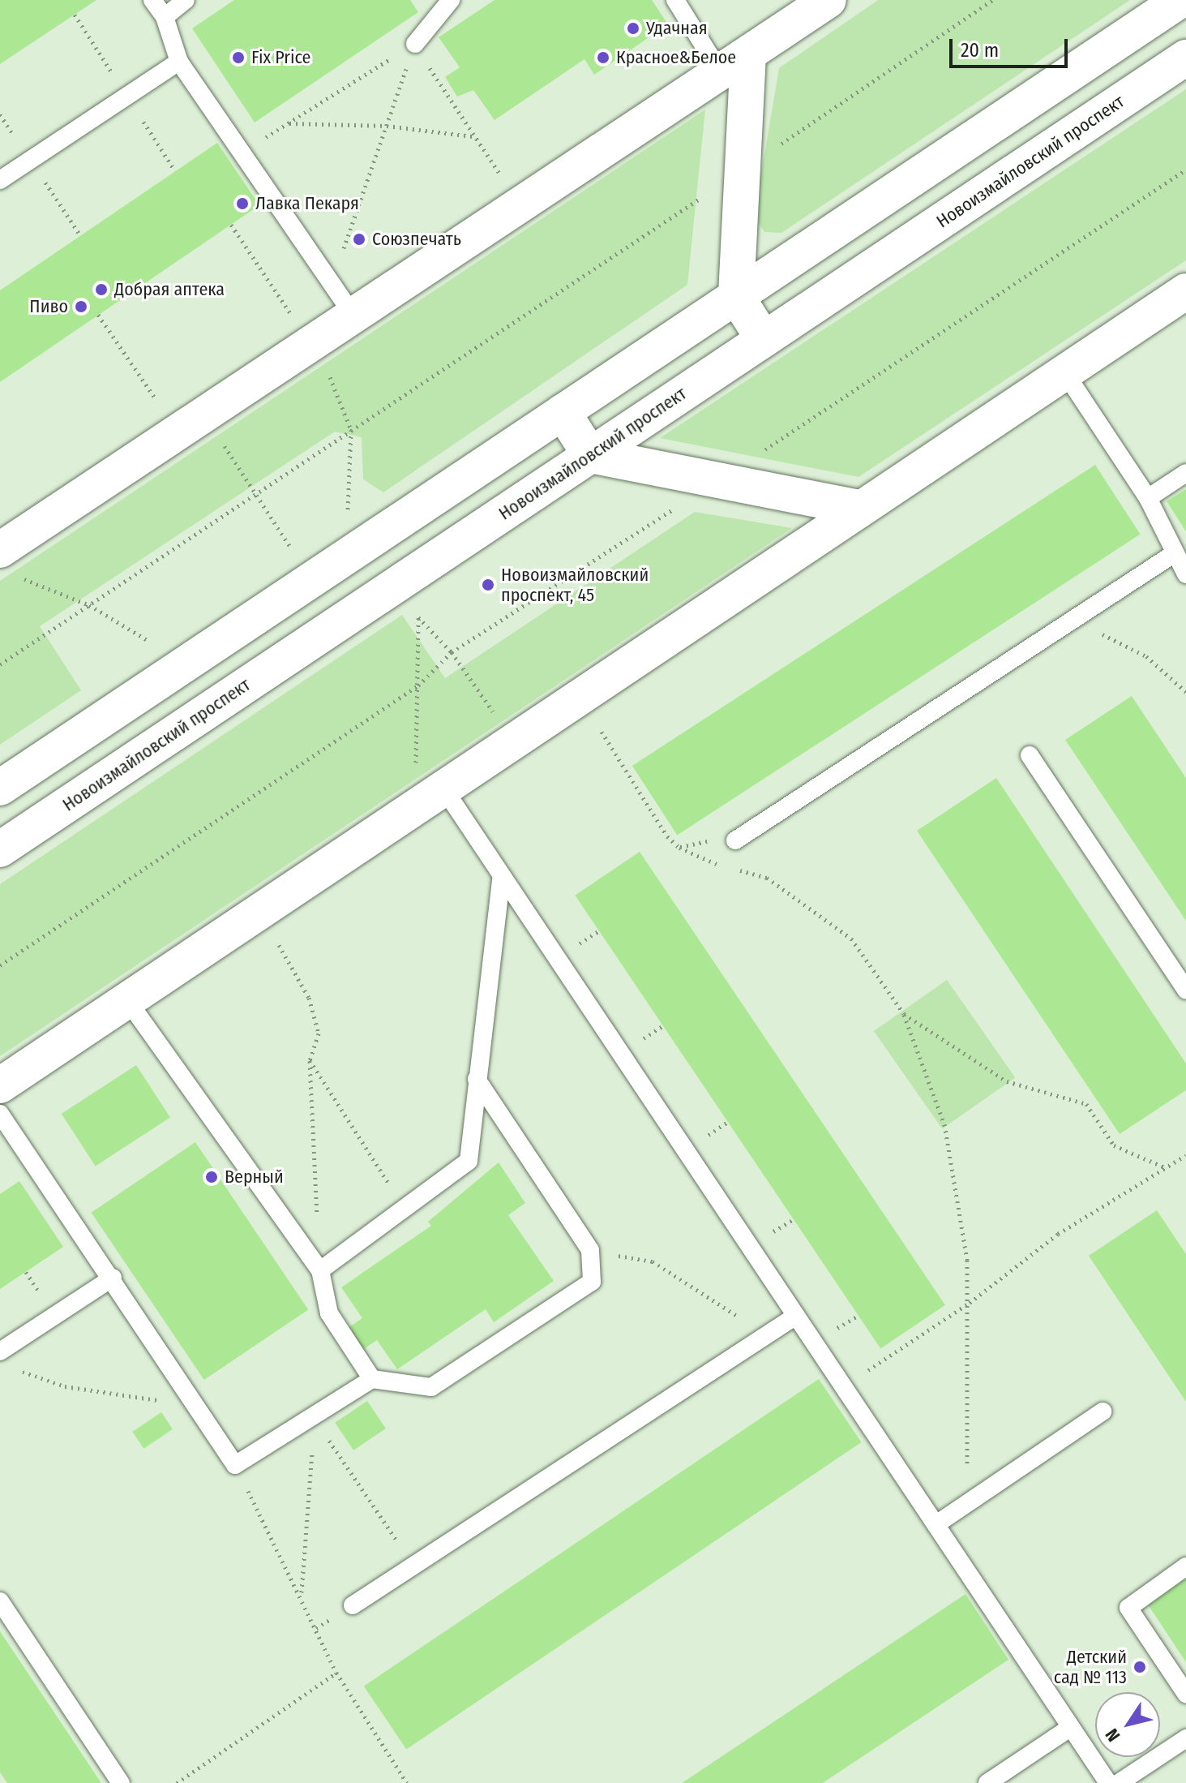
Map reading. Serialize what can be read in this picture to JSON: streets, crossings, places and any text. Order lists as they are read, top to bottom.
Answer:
{
  "streets": {
    "street": ["Новоизмайловский проспект"]
  },
  "places": [
    "Удачная",
    "Fix Price",
    "Красное&Белое",
    "Лавка Пекаря",
    "Союзпечать",
    "Добрая аптека",
    "Пиво",
    "Новоизмайловский проспект, 45",
    "Верный",
    "Детский сад № 113"
  ],
  "scale_bar": "20 m",
  "north": "bottom left"
}
